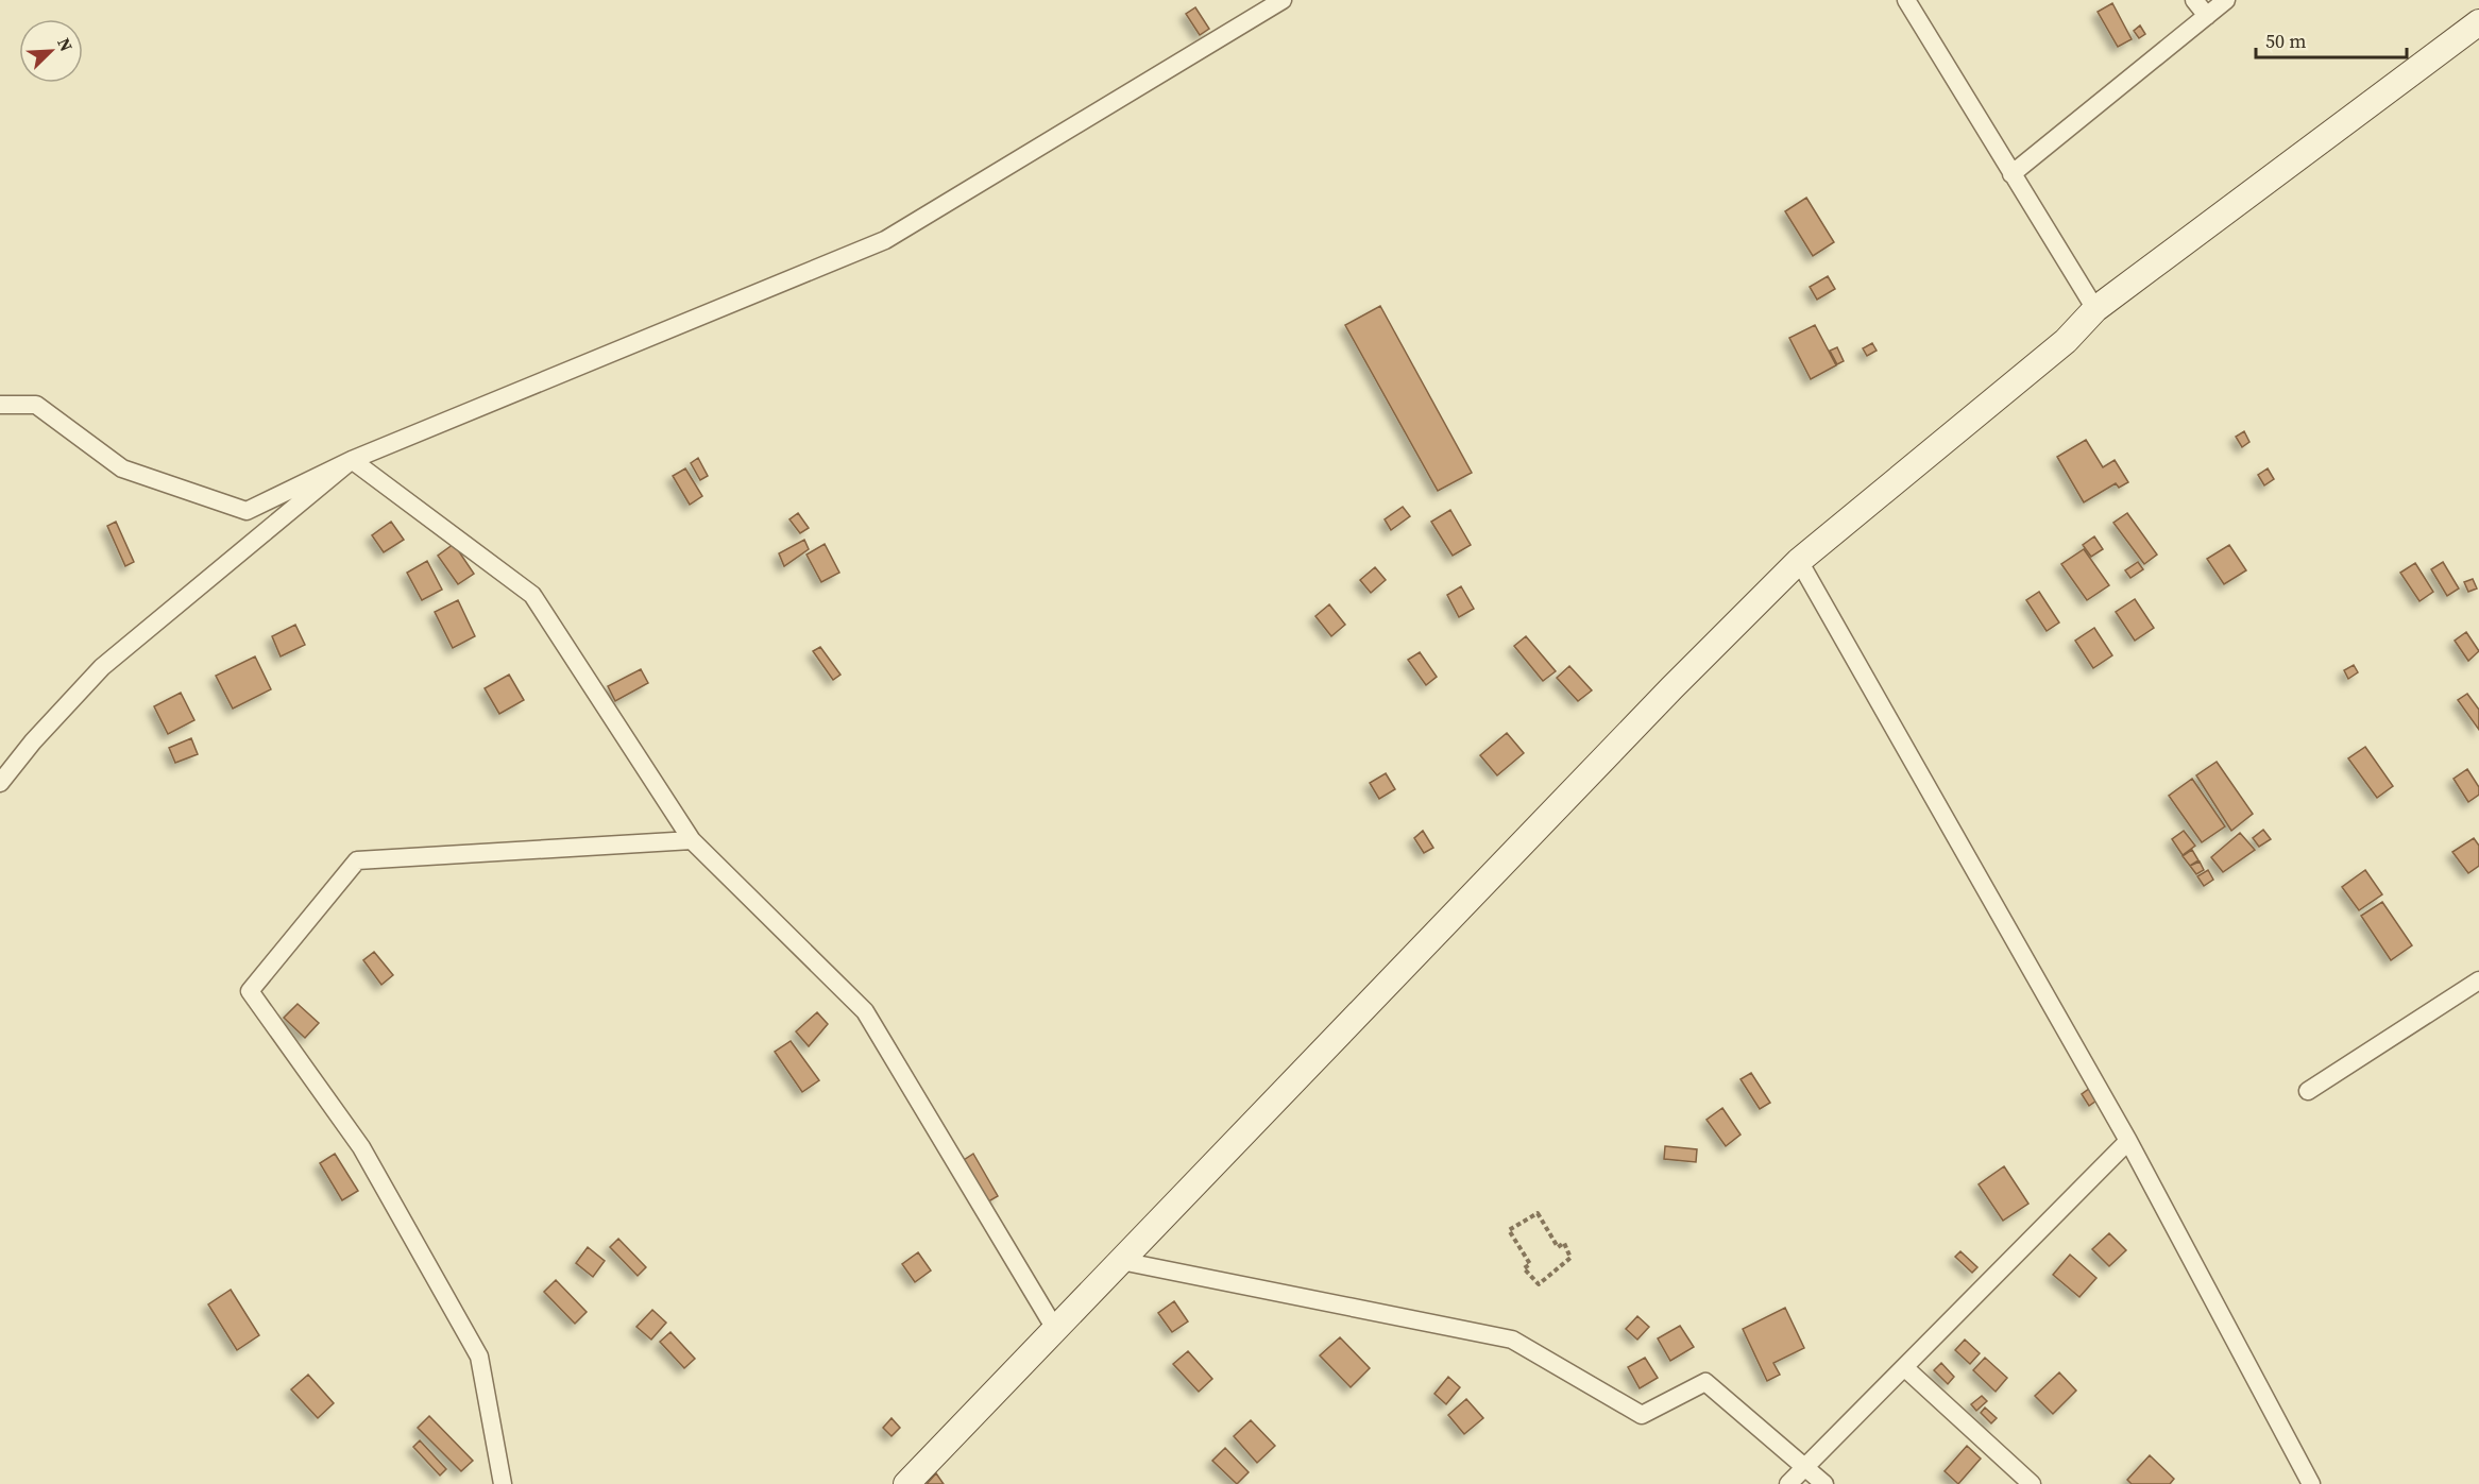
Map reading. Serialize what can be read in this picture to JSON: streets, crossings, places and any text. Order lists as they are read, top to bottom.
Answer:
{
  "scale_bar": "50 m",
  "north": "top right"
}
